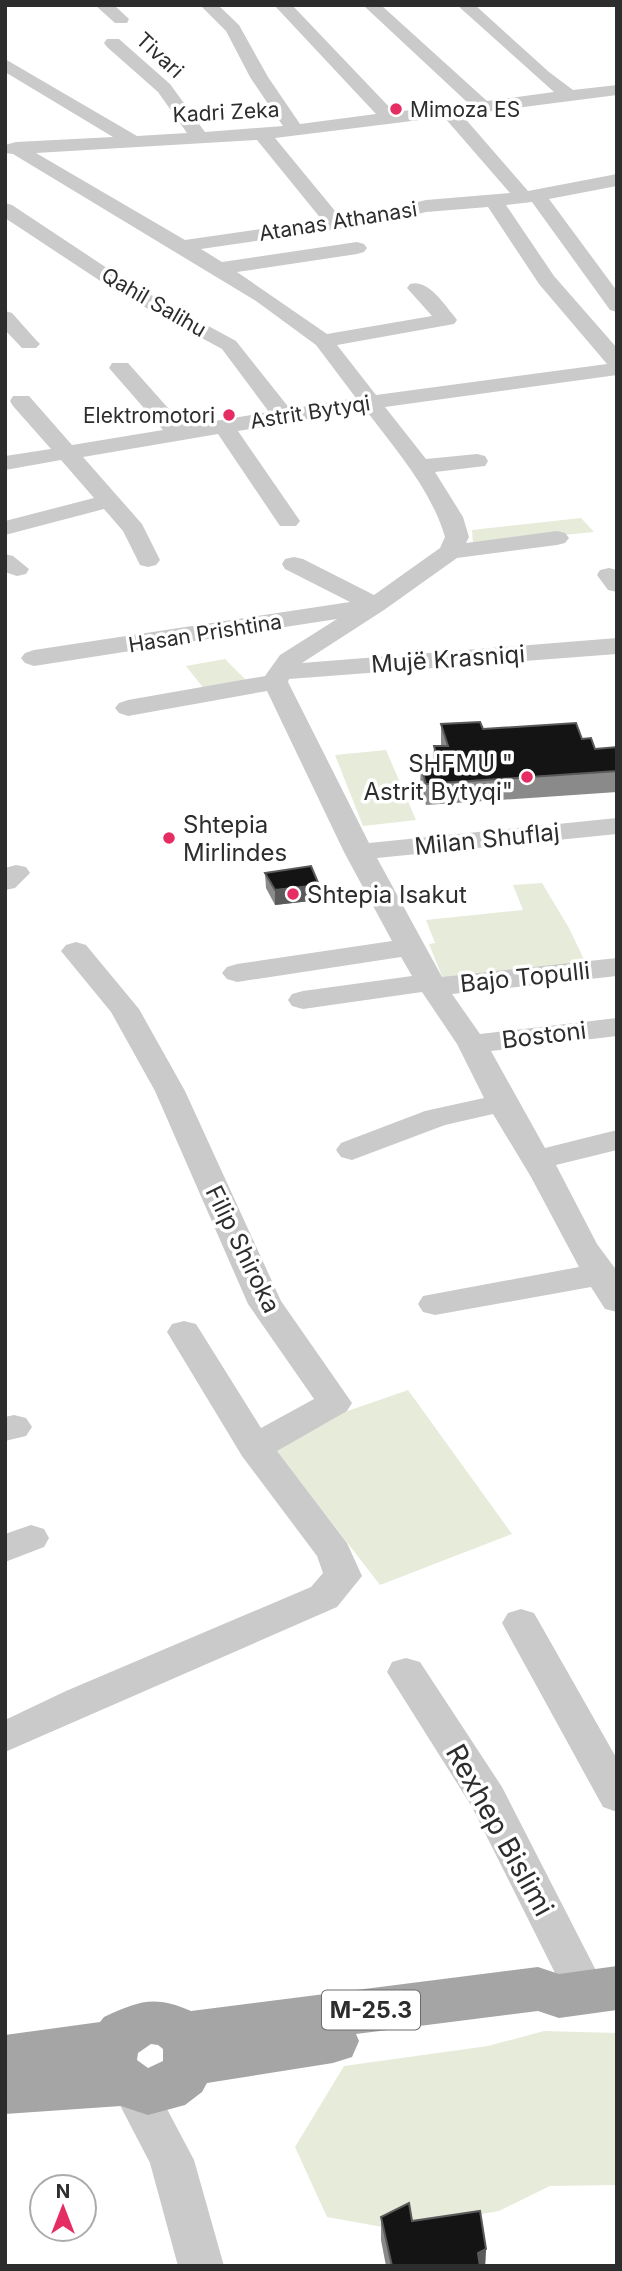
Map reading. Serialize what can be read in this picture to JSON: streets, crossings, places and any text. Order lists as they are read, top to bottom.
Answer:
{
  "streets": {
    "main road": ["Rexhep Bislimi", "M-25.3"],
    "street": [
      "Tivari",
      "Kadri Zeka",
      "Atanas Athanasi",
      "Qahil Salihu",
      "Astrit Bytyqi",
      "Hasan Prishtina",
      "Mujë Krasniqi",
      "Milan Shuflaj",
      "Bajo Topulli",
      "Bostoni",
      "Filip Shiroka"
    ]
  },
  "crossings": [
    ["Tivari", "Kadri Zeka"],
    ["Qahil Salihu", "Astrit Bytyqi"],
    ["Hasan Prishtina", "Mujë Krasniqi"]
  ],
  "places": [
    "Mimoza ES",
    "Elektromotori",
    "SHFMU \" Astrit Bytyqi\"",
    "Shtepia Mirlindes",
    "Shtepia Isakut"
  ],
  "north": "top"
}
